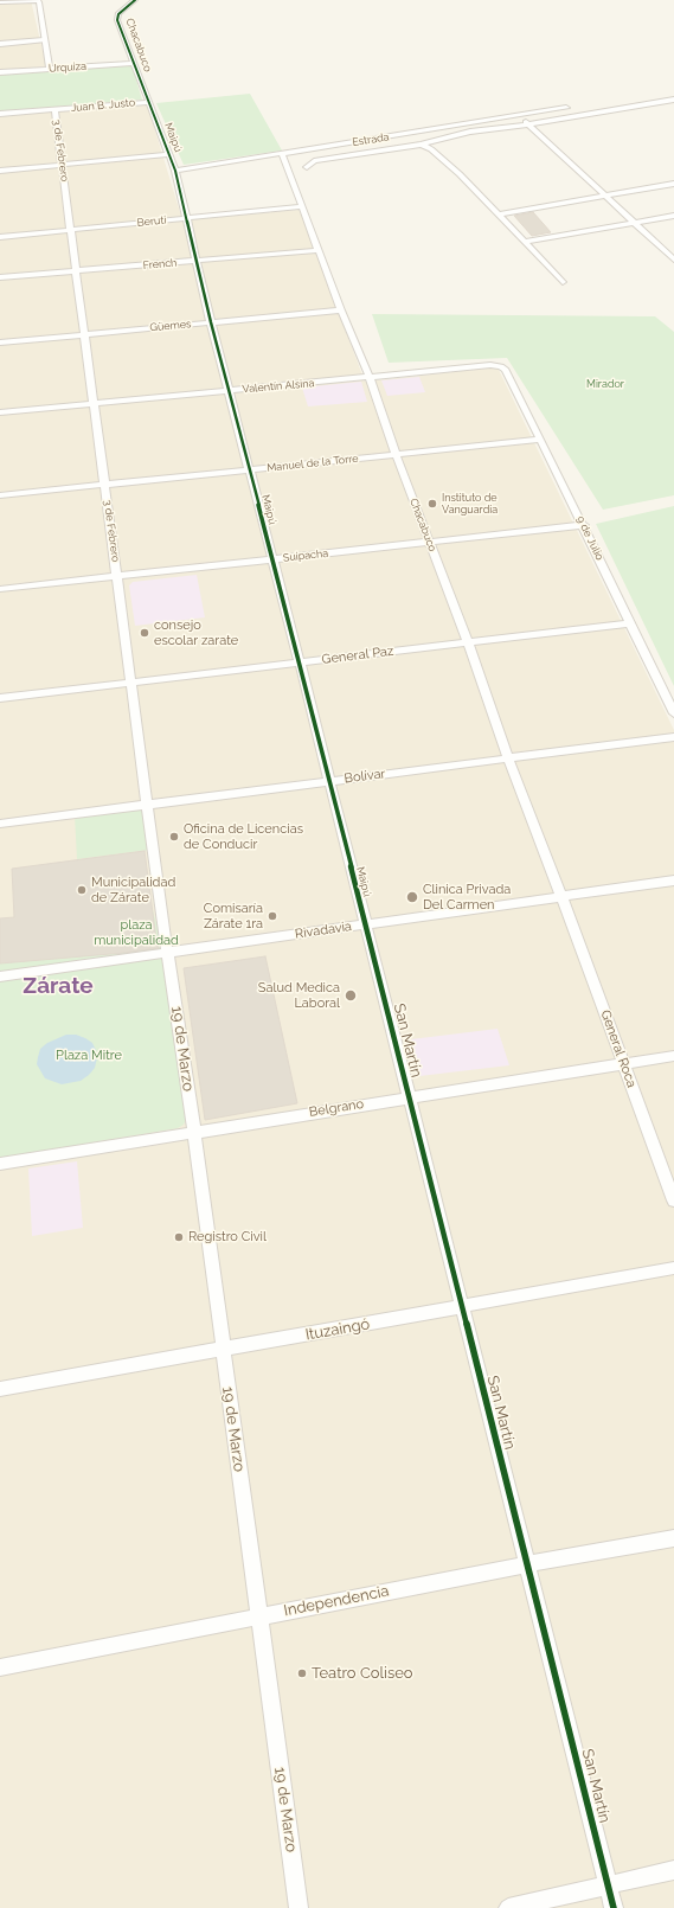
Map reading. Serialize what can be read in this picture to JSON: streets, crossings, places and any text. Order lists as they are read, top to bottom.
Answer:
{
  "streets": {
    "street": [
      "Chacabuco",
      "Urquiza",
      "Juan B. Justo",
      "Maipú",
      "Estrada",
      "3 de Febrero",
      "Beruti",
      "French",
      "Güemes",
      "Valentín Alsina",
      "Manuel de la Torre",
      "9 de Julio",
      "Suipacha",
      "General Paz",
      "Bolívar",
      "Rivadavia",
      "San Martín",
      "19 de Marzo",
      "General Roca",
      "Belgrano",
      "Ituzaingó",
      "Independencia"
    ]
  },
  "crossings": [
    ["Chacabuco", "Urquiza"],
    ["Chacabuco", "Juan B. Justo"],
    ["Chacabuco", "Maipú"],
    ["Chacabuco", "Estrada"],
    ["Chacabuco", "Beruti"],
    ["Chacabuco", "French"],
    ["Chacabuco", "Güemes"],
    ["Chacabuco", "Valentín Alsina"],
    ["Chacabuco", "Manuel de la Torre"],
    ["Chacabuco", "Suipacha"],
    ["Chacabuco", "General Paz"],
    ["Chacabuco", "Bolívar"],
    ["Chacabuco", "Rivadavia"],
    ["Chacabuco", "General Roca"],
    ["Juan B. Justo", "Maipú"],
    ["Juan B. Justo", "3 de Febrero"],
    ["Maipú", "Estrada"],
    ["Maipú", "Beruti"],
    ["Maipú", "French"],
    ["Maipú", "Güemes"],
    ["Maipú", "Valentín Alsina"],
    ["Maipú", "Manuel de la Torre"],
    ["Maipú", "Suipacha"],
    ["Maipú", "General Paz"],
    ["Maipú", "Bolívar"],
    ["Maipú", "Rivadavia"],
    ["Maipú", "San Martín"],
    ["3 de Febrero", "Beruti"],
    ["3 de Febrero", "French"],
    ["3 de Febrero", "Güemes"],
    ["3 de Febrero", "Valentín Alsina"],
    ["3 de Febrero", "Manuel de la Torre"],
    ["3 de Febrero", "Suipacha"],
    ["3 de Febrero", "General Paz"],
    ["3 de Febrero", "Bolívar"],
    ["3 de Febrero", "Rivadavia"],
    ["3 de Febrero", "19 de Marzo"],
    ["Valentín Alsina", "9 de Julio"],
    ["Manuel de la Torre", "9 de Julio"],
    ["9 de Julio", "Suipacha"],
    ["9 de Julio", "General Paz"],
    ["Rivadavia", "San Martín"],
    ["Rivadavia", "19 de Marzo"],
    ["Rivadavia", "General Roca"],
    ["San Martín", "Belgrano"],
    ["San Martín", "Ituzaingó"],
    ["San Martín", "Independencia"],
    ["19 de Marzo", "Belgrano"],
    ["19 de Marzo", "Ituzaingó"],
    ["19 de Marzo", "Independencia"],
    ["General Roca", "Belgrano"]
  ],
  "districts": ["Zárate"],
  "parks": ["Mirador", "plaza municipalidad", "Plaza Mitre"],
  "places": [
    "Instituto de Vanguardia",
    "consejo escolar zarate",
    "Oficina de Licencias de Conducir",
    "Municipalidad de Zárate",
    "Clinica Privada Del Carmen",
    "Comisaría Zárate 1ra",
    "Salud Medica Laboral",
    "Registro Civil",
    "Teatro Coliseo"
  ]
}
